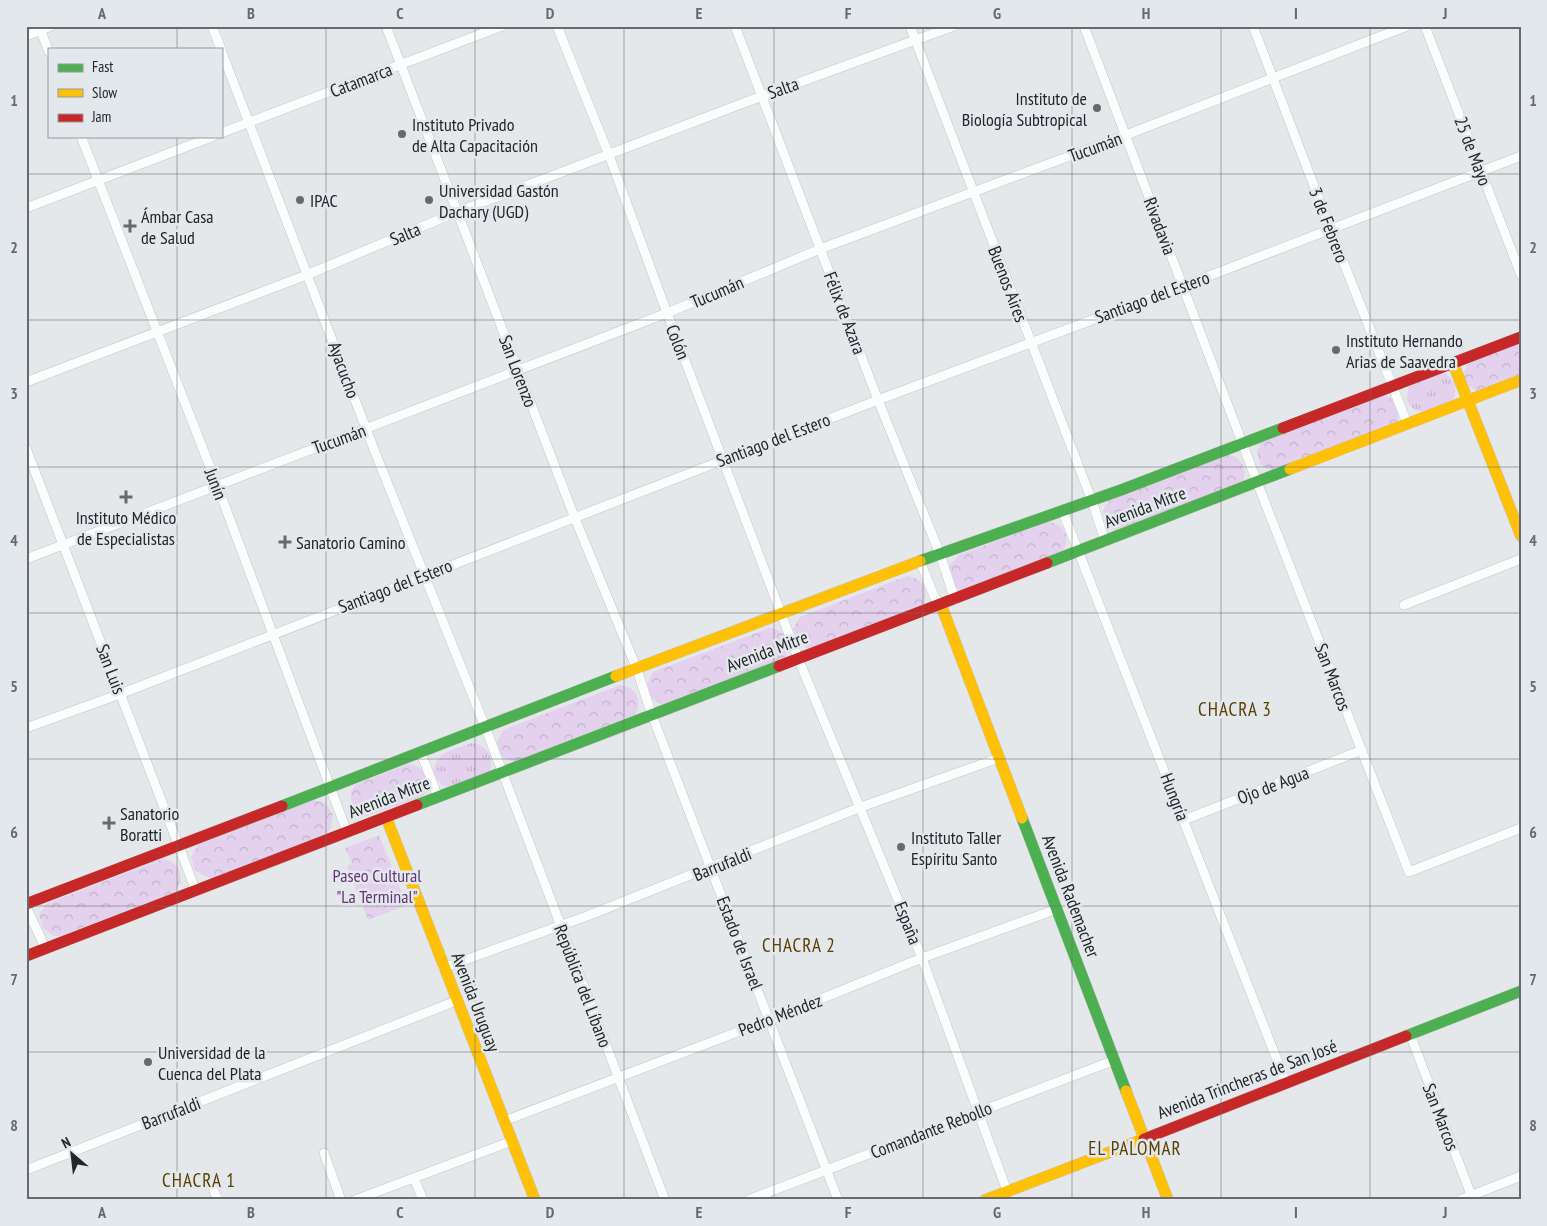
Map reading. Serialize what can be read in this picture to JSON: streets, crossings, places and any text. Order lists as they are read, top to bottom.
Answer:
{
  "streets": {
    "main road": [
      "Avenida Mitre",
      "Avenida Rademacher",
      "Avenida Uruguay",
      "Avenida Trincheras de San José"
    ],
    "street": [
      "Catamarca",
      "Salta",
      "Tucumán",
      "25 de Mayo",
      "3 de Febrero",
      "Rivadavia",
      "Buenos Aires",
      "Santiago del Estero",
      "Félix de Azara",
      "Colón",
      "Ayacucho",
      "San Lorenzo",
      "Junín",
      "San Luis",
      "San Marcos",
      "Ojo de Agua",
      "Hungría",
      "Barrufaldi",
      "España",
      "Estado de Israel",
      "República del Líbano",
      "Pedro Méndez",
      "Comandante Rebollo"
    ]
  },
  "crossings": [
    ["Catamarca", "Ayacucho"],
    ["Catamarca", "San Lorenzo"],
    ["Salta", "Buenos Aires"],
    ["Salta", "Félix de Azara"],
    ["Salta", "Colón"],
    ["Salta", "Ayacucho"],
    ["Salta", "San Lorenzo"],
    ["Salta", "Junín"],
    ["Tucumán", "3 de Febrero"],
    ["Tucumán", "Rivadavia"],
    ["Tucumán", "Buenos Aires"],
    ["Tucumán", "Félix de Azara"],
    ["Tucumán", "Colón"],
    ["Tucumán", "Ayacucho"],
    ["Tucumán", "San Lorenzo"],
    ["Tucumán", "Junín"],
    ["Tucumán", "San Luis"],
    ["25 de Mayo", "Santiago del Estero"],
    ["3 de Febrero", "Santiago del Estero"],
    ["3 de Febrero", "Avenida Mitre"],
    ["Rivadavia", "Santiago del Estero"],
    ["Rivadavia", "Avenida Mitre"],
    ["Rivadavia", "San Marcos"],
    ["Buenos Aires", "Santiago del Estero"],
    ["Buenos Aires", "Avenida Mitre"],
    ["Santiago del Estero", "Félix de Azara"],
    ["Santiago del Estero", "Colón"],
    ["Santiago del Estero", "Ayacucho"],
    ["Santiago del Estero", "San Lorenzo"],
    ["Santiago del Estero", "Junín"],
    ["Santiago del Estero", "San Luis"],
    ["Félix de Azara", "Avenida Mitre"],
    ["Colón", "Avenida Mitre"],
    ["Colón", "España"],
    ["Ayacucho", "Avenida Mitre"],
    ["Ayacucho", "República del Líbano"],
    ["San Lorenzo", "Avenida Mitre"],
    ["San Lorenzo", "Estado de Israel"],
    ["Junín", "Avenida Mitre"],
    ["Avenida Mitre", "San Luis"],
    ["Avenida Mitre", "San Marcos"],
    ["Avenida Mitre", "Hungría"],
    ["Avenida Mitre", "Avenida Rademacher"],
    ["Avenida Mitre", "España"],
    ["Avenida Mitre", "Estado de Israel"],
    ["Avenida Mitre", "República del Líbano"],
    ["Avenida Mitre", "Avenida Uruguay"],
    ["San Marcos", "Ojo de Agua"],
    ["San Marcos", "Avenida Trincheras de San José"],
    ["Ojo de Agua", "Hungría"],
    ["Hungría", "Avenida Trincheras de San José"],
    ["Barrufaldi", "Avenida Rademacher"],
    ["Barrufaldi", "España"],
    ["Barrufaldi", "Estado de Israel"],
    ["Barrufaldi", "República del Líbano"],
    ["Barrufaldi", "Avenida Uruguay"],
    ["Avenida Rademacher", "Pedro Méndez"],
    ["Avenida Rademacher", "Avenida Trincheras de San José"],
    ["Avenida Rademacher", "Comandante Rebollo"],
    ["España", "Pedro Méndez"],
    ["España", "Avenida Trincheras de San José"],
    ["España", "Comandante Rebollo"],
    ["Estado de Israel", "Pedro Méndez"],
    ["Estado de Israel", "Comandante Rebollo"],
    ["República del Líbano", "Pedro Méndez"],
    ["Avenida Uruguay", "Pedro Méndez"]
  ],
  "districts": [
    "CHACRA 3",
    "CHACRA 2",
    "EL PALOMAR",
    "CHACRA 1"
  ],
  "parks": ["Paseo Cultural \"La Terminal\""],
  "places": {
    "other": [
      "Instituto de Biología Subtropical",
      "Instituto Privado de Alta Capacitación",
      "IPAC",
      "Universidad Gastón Dachary (UGD)",
      "Instituto Hernando Arias de Saavedra",
      "Instituto Taller Espíritu Santo",
      "Universidad de la Cuenca del Plata"
    ],
    "health": [
      "Ámbar Casa de Salud",
      "Instituto Médico de Especialistas",
      "Sanatorio Camino",
      "Sanatorio Boratti"
    ]
  },
  "legend": ["Fast", "Slow", "Jam"],
  "north": "top left",
  "grid": {
    "columns": [
      "A",
      "B",
      "C",
      "D",
      "E",
      "F",
      "G",
      "H",
      "I",
      "J"
    ],
    "rows": [
      "1",
      "2",
      "3",
      "4",
      "5",
      "6",
      "7",
      "8"
    ]
  }
}
